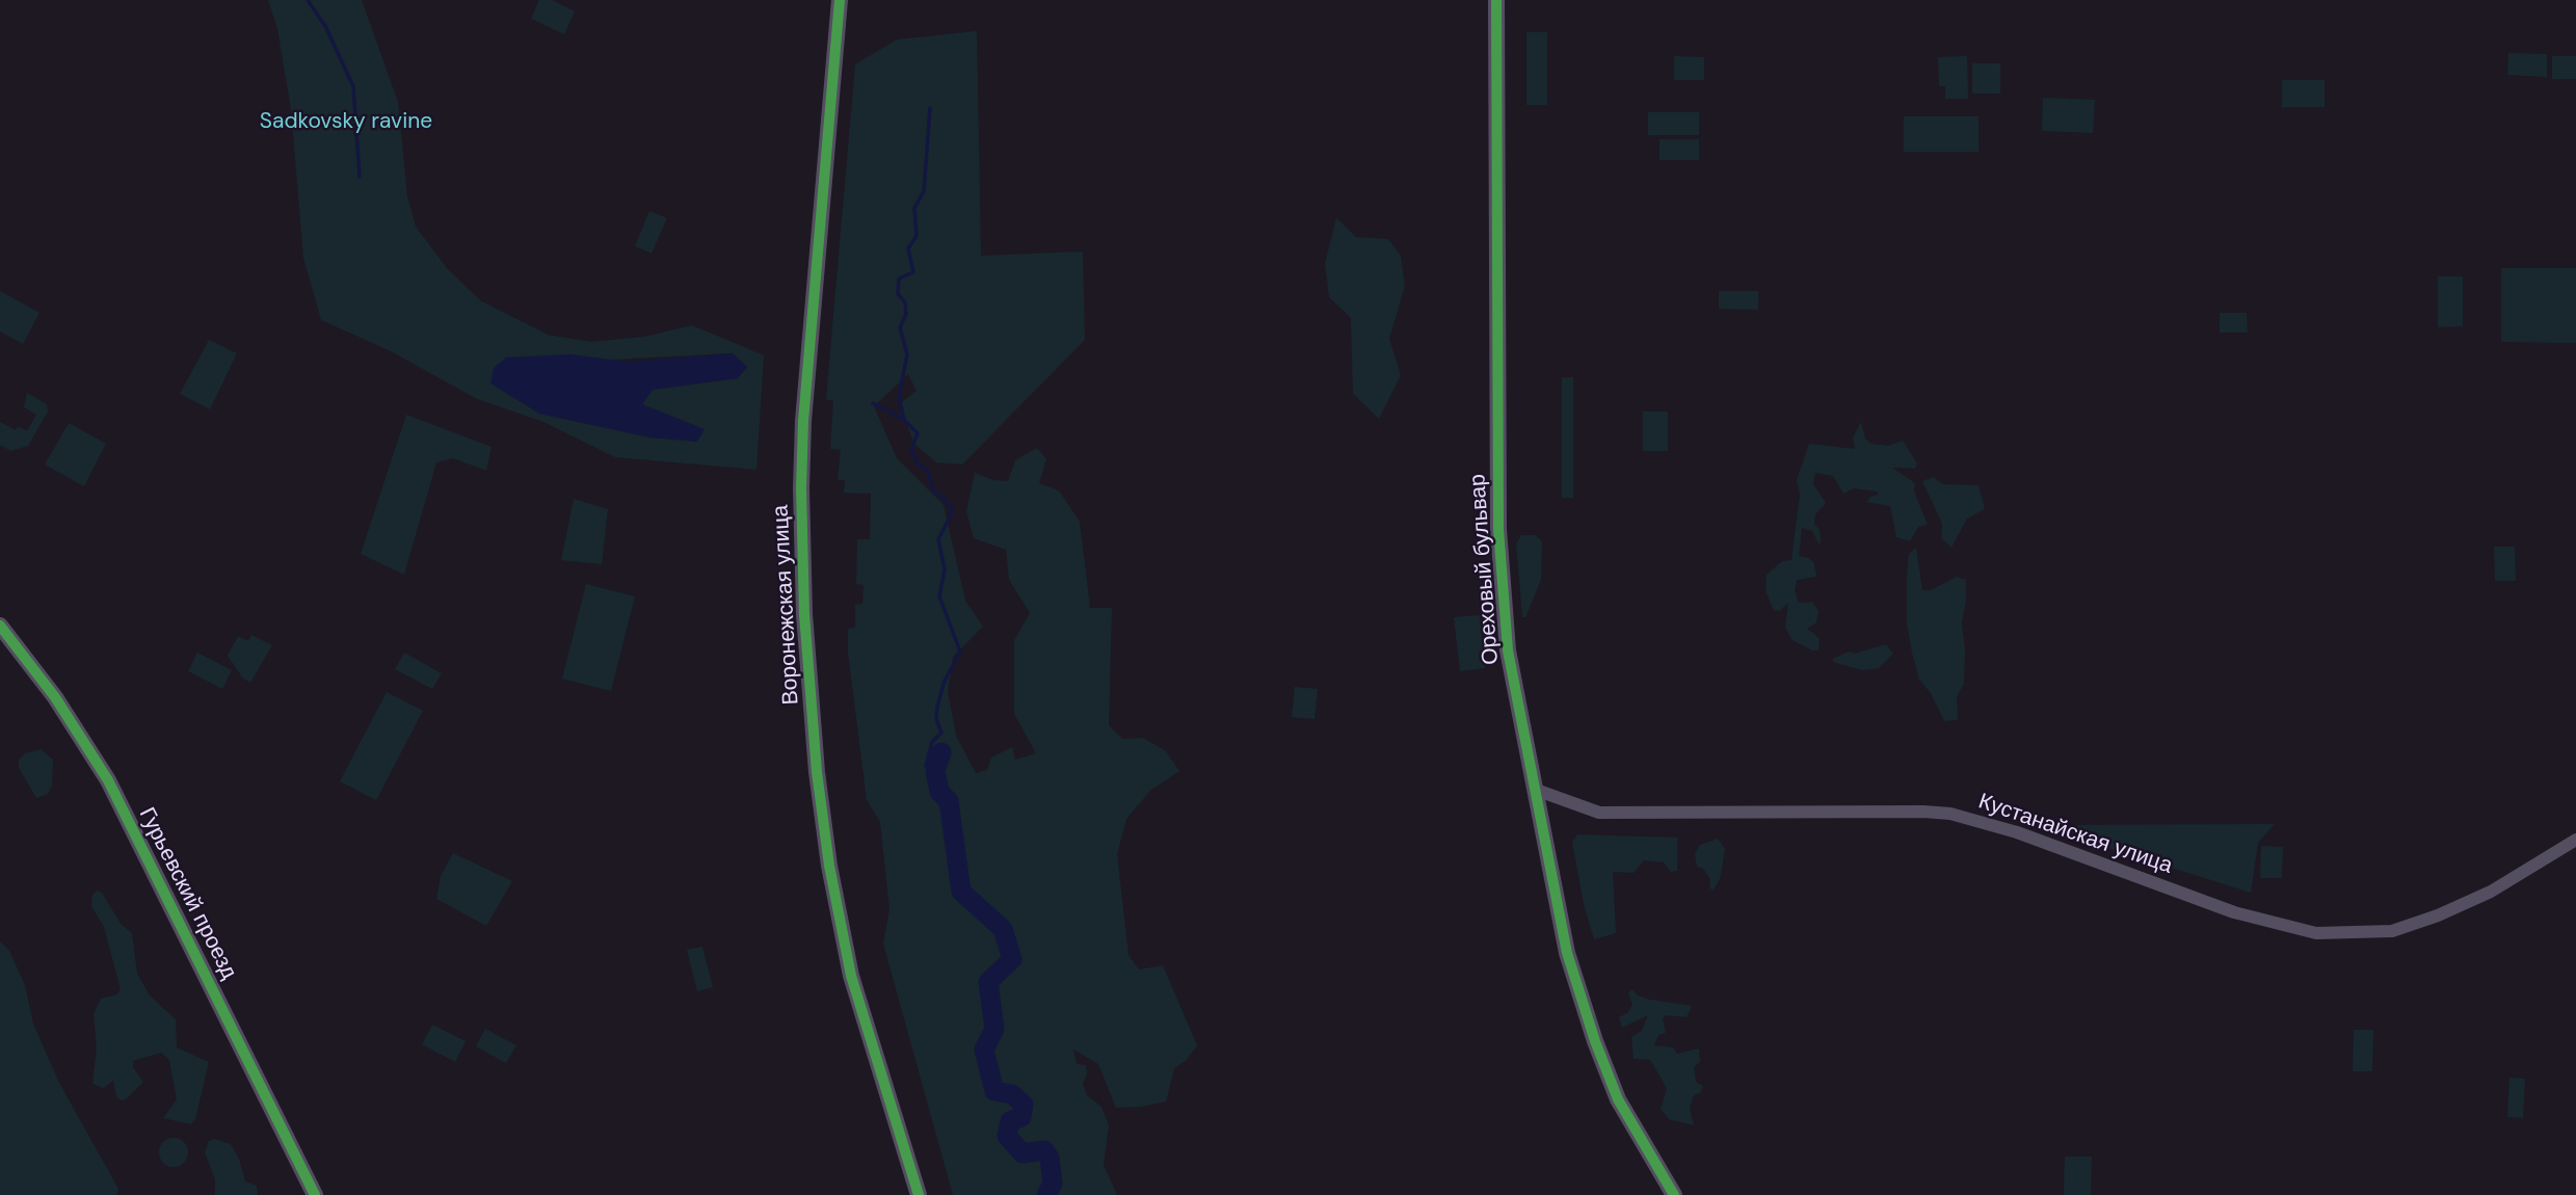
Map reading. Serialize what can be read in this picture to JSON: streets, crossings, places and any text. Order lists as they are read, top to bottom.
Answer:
{
  "streets": {
    "street": [
      "Ореховый бульвар",
      "Воронежская улица",
      "Кустанайская улица",
      "Гурьевский проезд"
    ]
  },
  "crossings": [
    ["Ореховый бульвар", "Кустанайская улица"]
  ],
  "parks": ["Sadkovsky ravine"]
}
